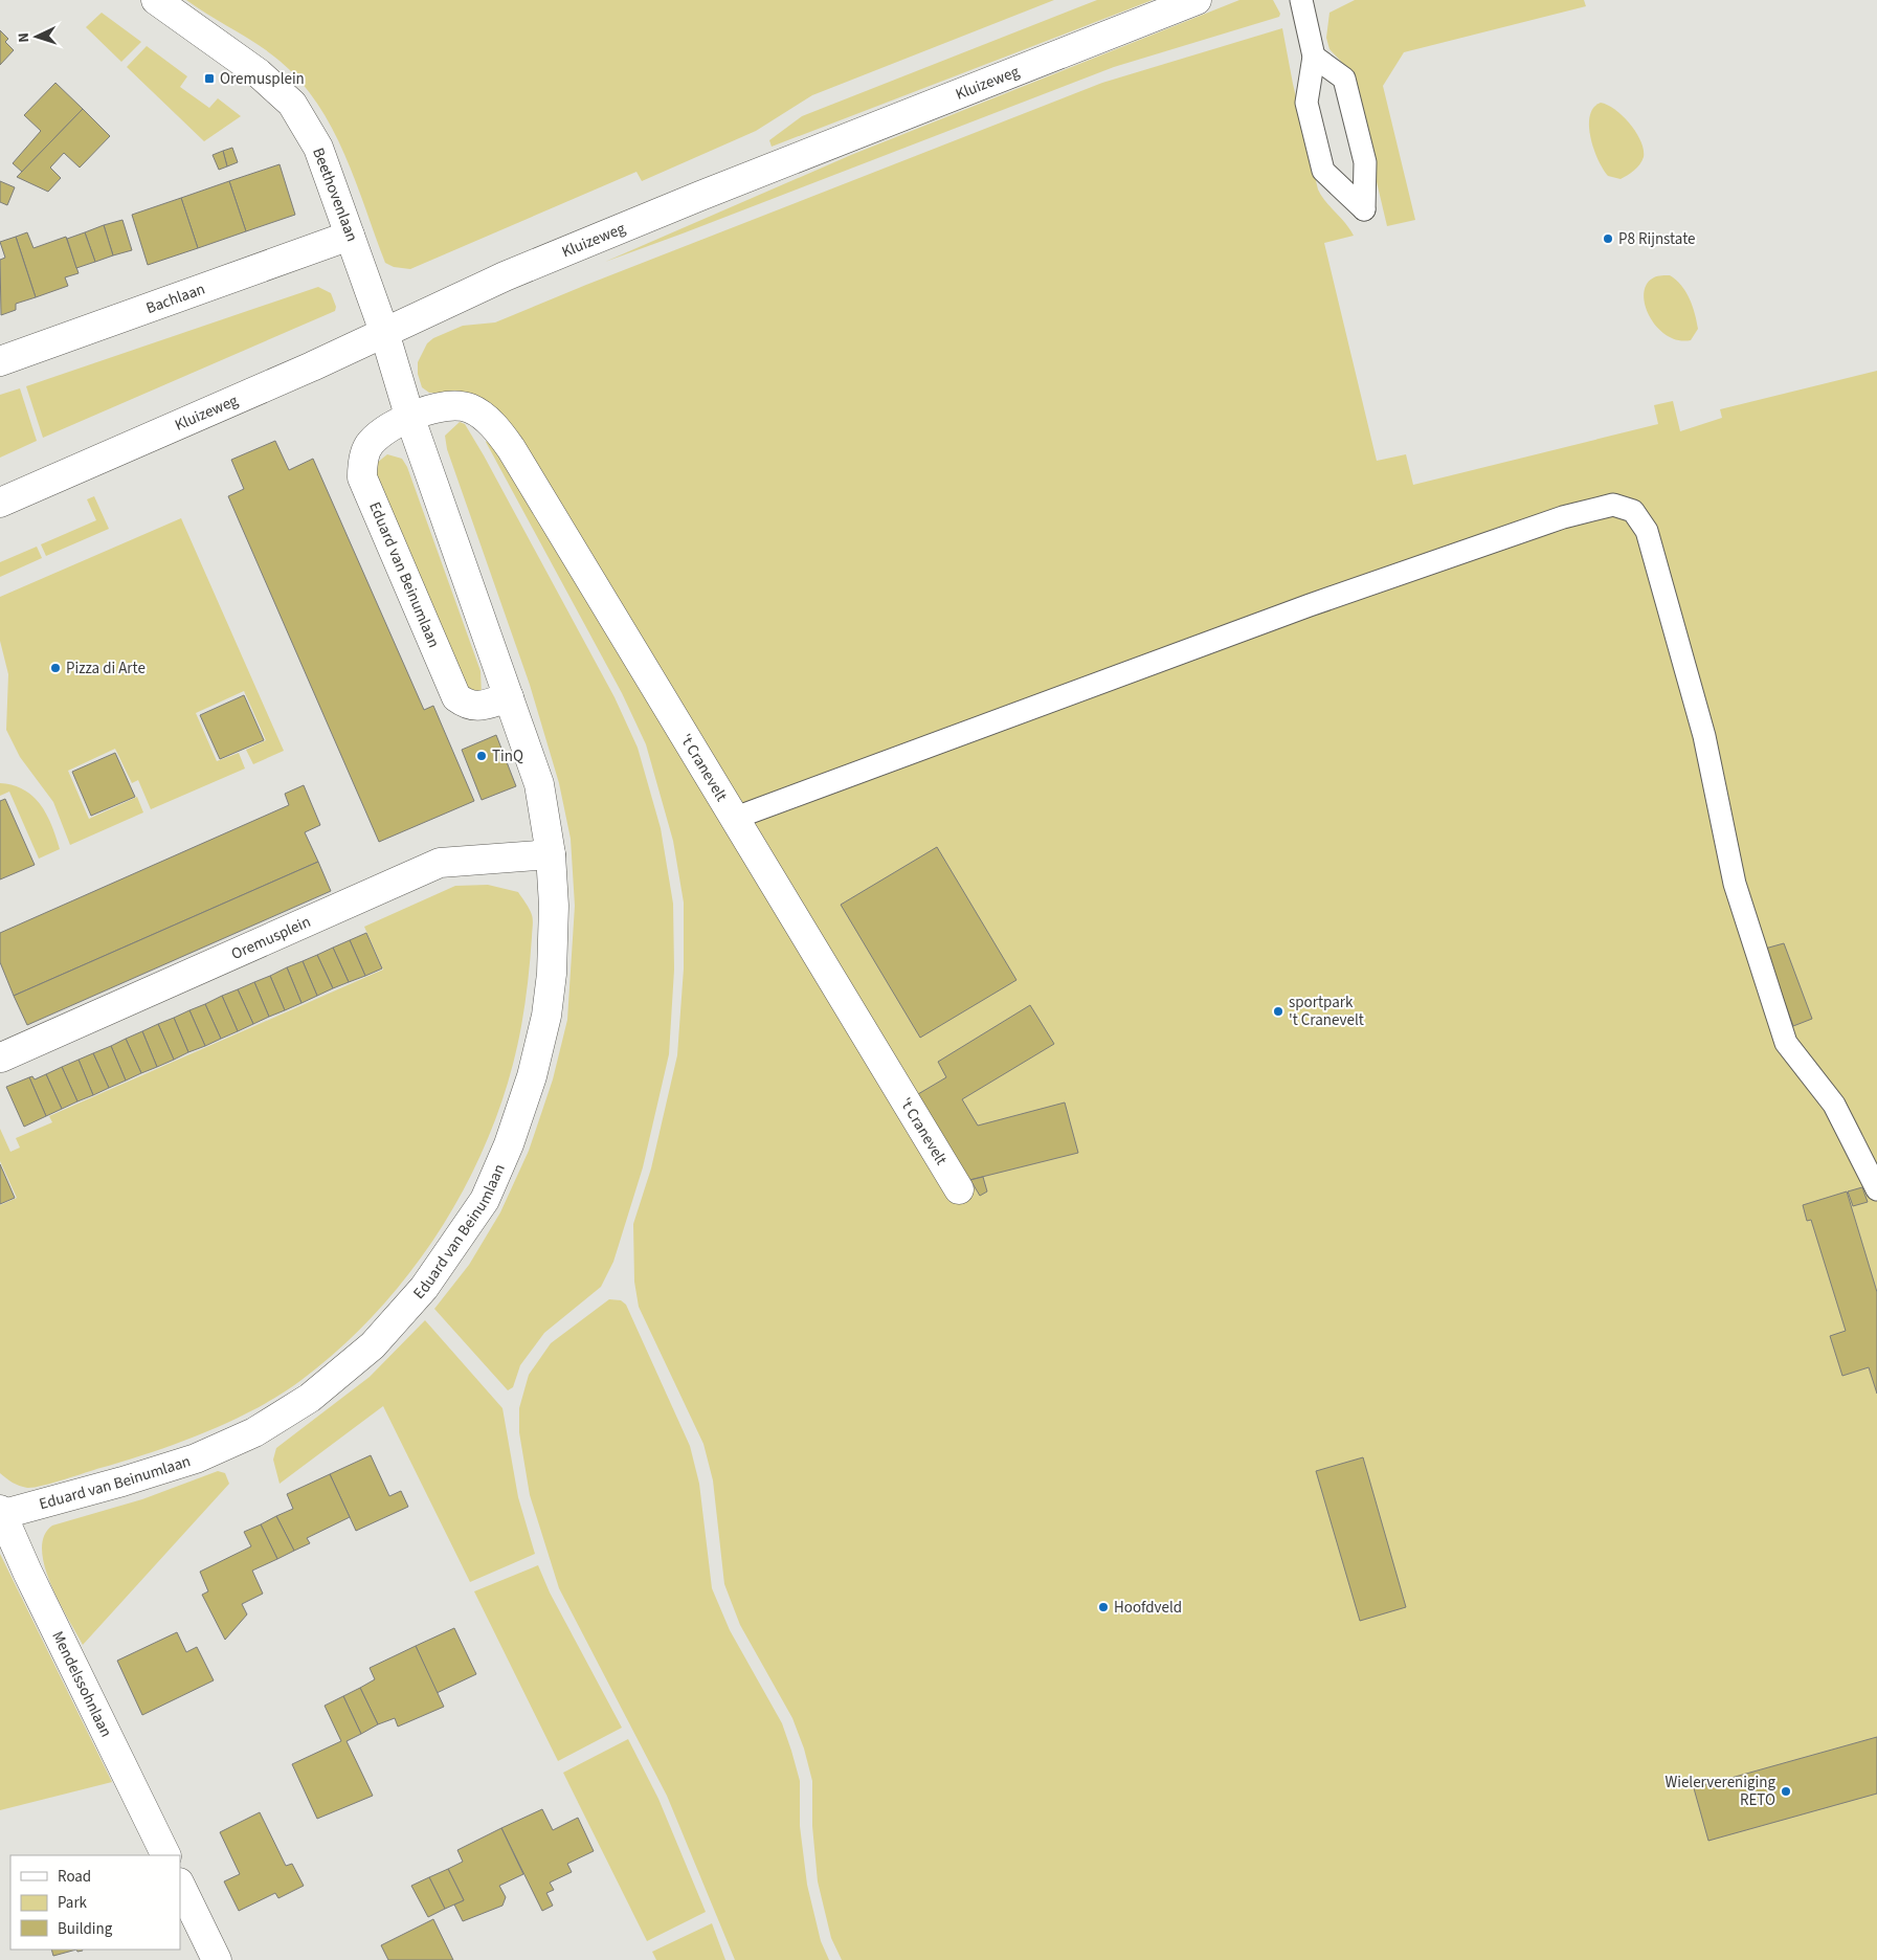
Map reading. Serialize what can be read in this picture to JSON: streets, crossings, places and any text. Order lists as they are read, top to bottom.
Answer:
{
  "streets": {
    "street": [
      "Kluizeweg",
      "Beethovenlaan",
      "Bachlaan",
      "Eduard van Beinumlaan",
      "'t Cranevelt",
      "Oremusplein",
      "Mendelssohnlaan"
    ]
  },
  "crossings": [
    ["Kluizeweg", "Beethovenlaan"],
    ["Kluizeweg", "Eduard van Beinumlaan"],
    ["Beethovenlaan", "Bachlaan"],
    ["Beethovenlaan", "Eduard van Beinumlaan"],
    ["Eduard van Beinumlaan", "'t Cranevelt"],
    ["Eduard van Beinumlaan", "Oremusplein"],
    ["Eduard van Beinumlaan", "Mendelssohnlaan"]
  ],
  "places": {
    "transit": ["Oremusplein"],
    "other": [
      "P8 Rijnstate",
      "Pizza di Arte",
      "TinQ",
      "sportpark 't Cranevelt",
      "Hoofdveld",
      "Wielervereniging RETO"
    ]
  },
  "legend": ["Road", "Park", "Building"],
  "north": "left"
}
